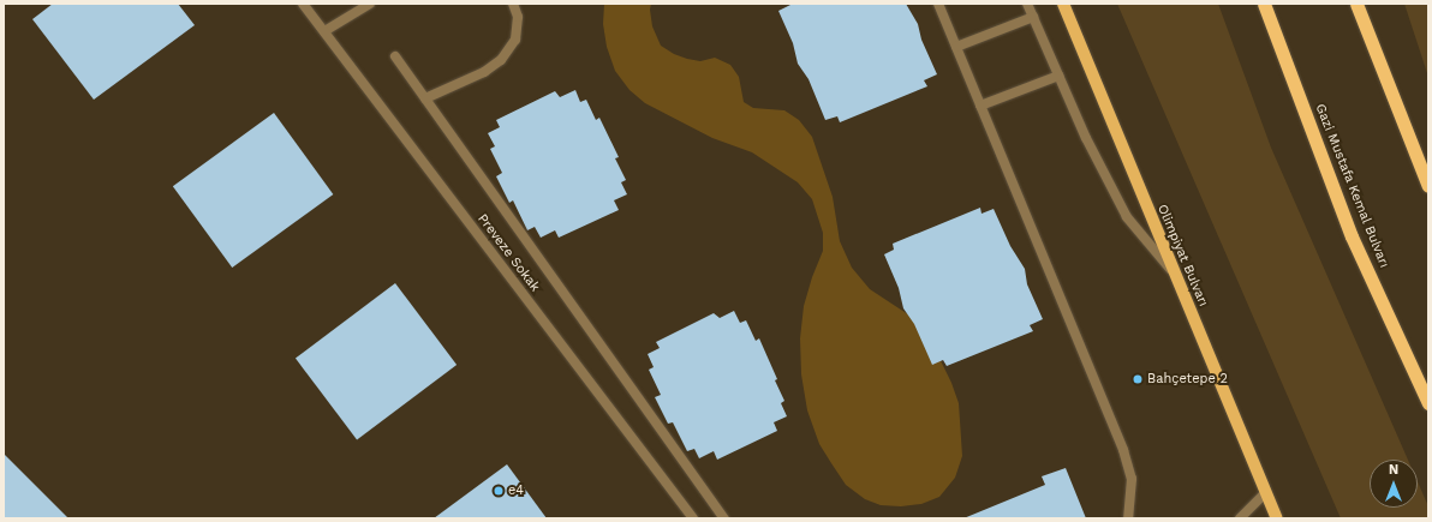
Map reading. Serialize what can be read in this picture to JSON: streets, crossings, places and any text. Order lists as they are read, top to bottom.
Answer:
{
  "streets": {
    "highway": ["Gazi Mustafa Kemal Bulvarı"],
    "main road": ["Olimpiyat Bulvarı"],
    "street": ["Preveze Sokak"]
  },
  "places": ["Bahçetepe 2", "e4"],
  "north": "top"
}
